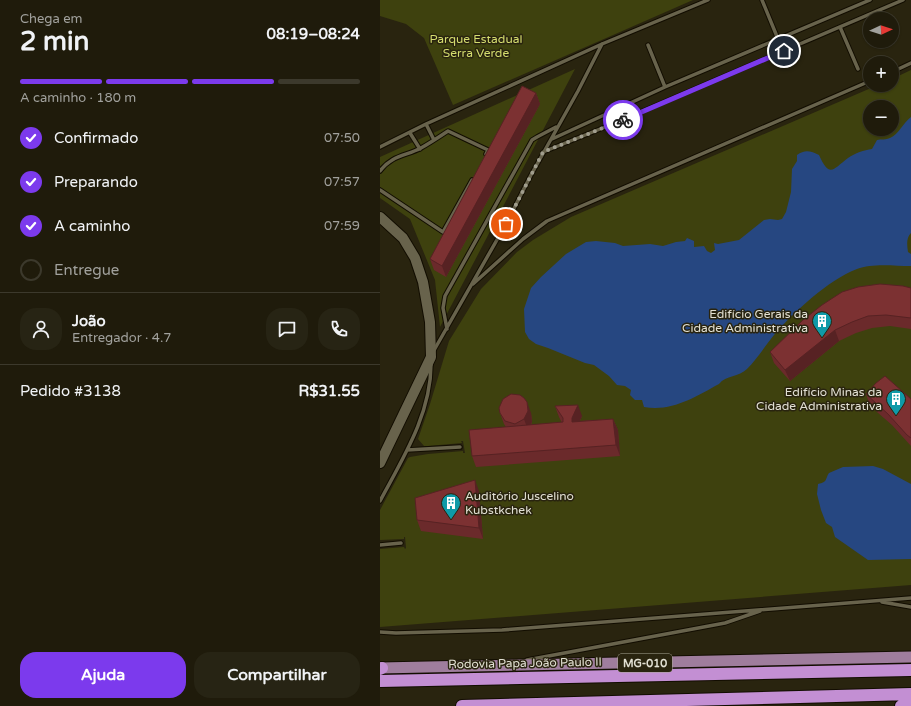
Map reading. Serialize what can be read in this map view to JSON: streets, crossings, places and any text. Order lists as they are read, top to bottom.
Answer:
{
  "streets": {
    "highway": ["Rodovia Papa João Paulo II", "MG-010"]
  },
  "parks": ["Parque Estadual Serra Verde"],
  "places": {
    "building": ["Edifício Gerais da Cidade Administrativa", "Edifício Minas da Cidade Administrativa", "Auditório Juscelino Kubstkchek"]
  },
  "north": "right",
  "page": {
    "heading": ["2 min", "Chega em", "08:19–08:24"],
    "panel": [
      "João",
      "Entregador · 4.7",
      "Pedido #3138",
      "R$31.55"
    ],
    "map_buttons": ["+", "−"],
    "bar": "A caminho · 180 m",
    "list": [
      ["Confirmado", "07:50"],
      ["Preparando", "07:57"],
      ["A caminho", "07:59"],
      "Entregue"
    ],
    "buttons": ["Ajuda", "Compartilhar"]
  }
}
